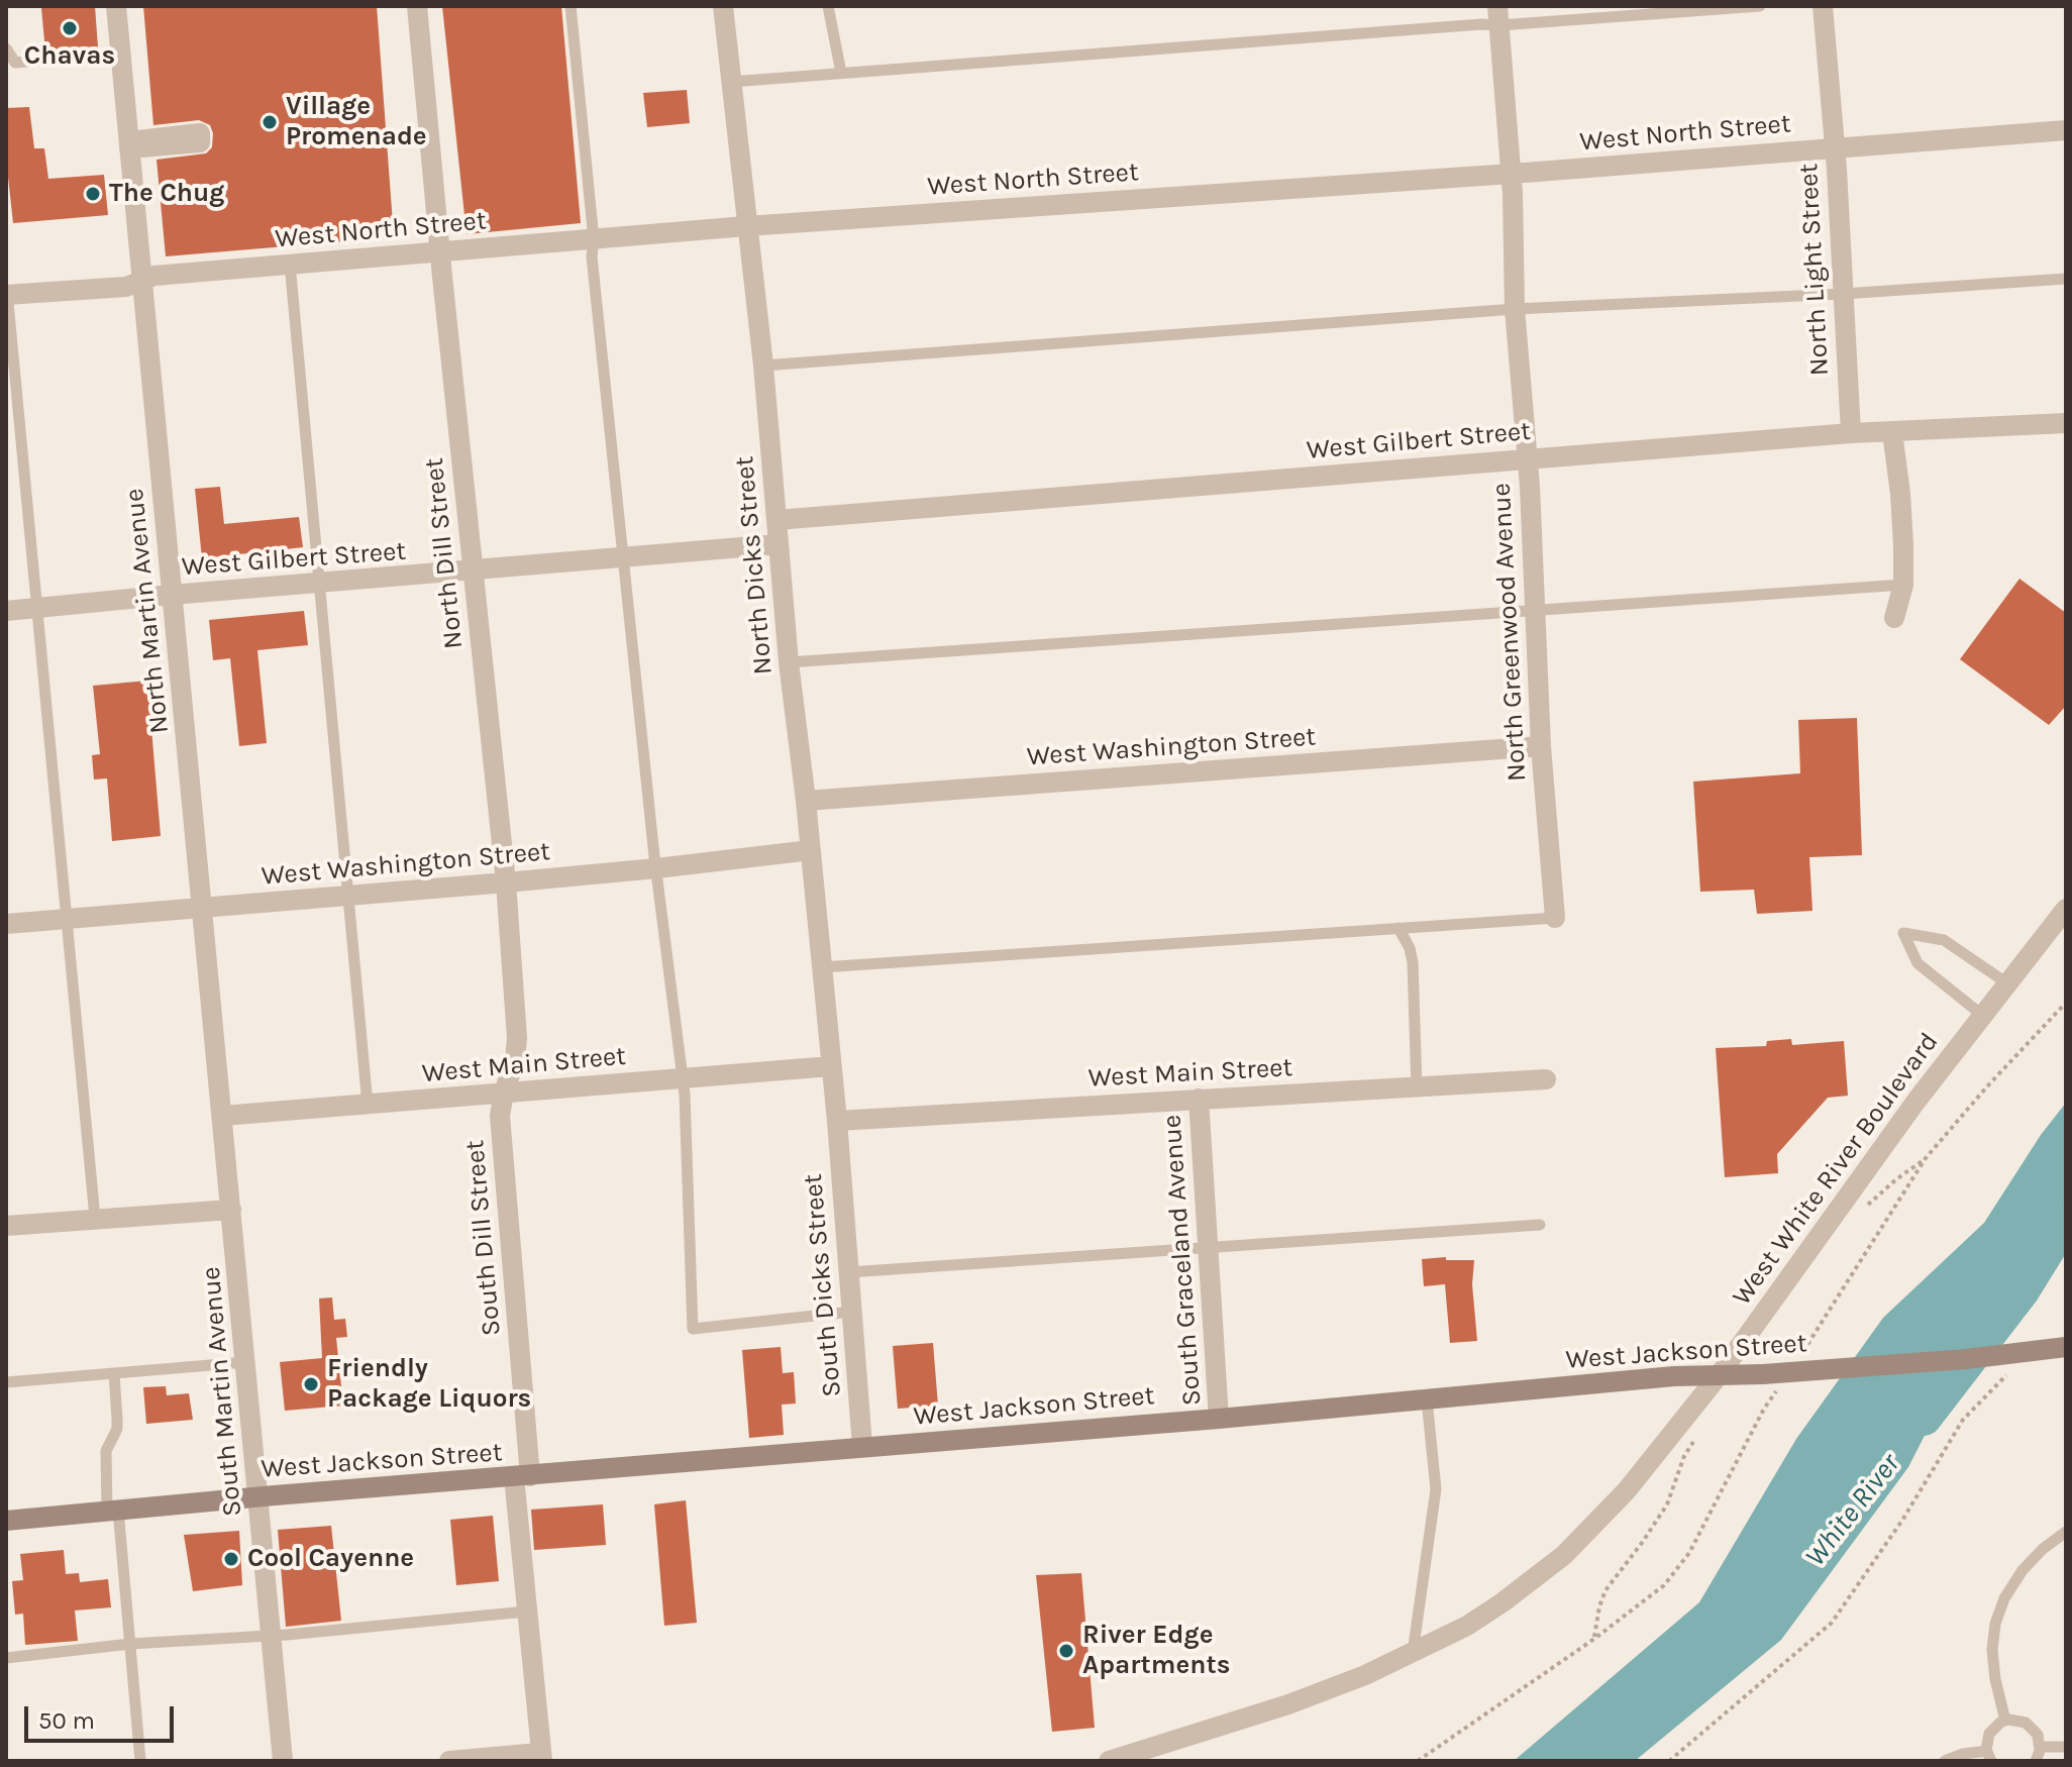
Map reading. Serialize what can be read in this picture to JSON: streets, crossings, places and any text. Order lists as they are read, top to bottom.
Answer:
{
  "streets": {
    "main road": ["West Jackson Street"],
    "street": [
      "West North Street",
      "North Light Street",
      "West Gilbert Street",
      "North Dill Street",
      "North Dicks Street",
      "North Martin Avenue",
      "North Greenwood Avenue",
      "West Washington Street",
      "West Main Street",
      "West White River Boulevard",
      "South Dill Street",
      "South Graceland Avenue",
      "South Dicks Street",
      "South Martin Avenue"
    ]
  },
  "crossings": [
    ["West North Street", "North Light Street"],
    ["West North Street", "North Dill Street"],
    ["West North Street", "North Dicks Street"],
    ["West North Street", "North Martin Avenue"],
    ["West North Street", "North Greenwood Avenue"],
    ["North Light Street", "West Gilbert Street"],
    ["West Gilbert Street", "North Dill Street"],
    ["West Gilbert Street", "North Dicks Street"],
    ["West Gilbert Street", "North Martin Avenue"],
    ["West Gilbert Street", "North Greenwood Avenue"],
    ["North Dill Street", "West Washington Street"],
    ["North Dill Street", "West Main Street"],
    ["North Dill Street", "South Dill Street"],
    ["North Dicks Street", "West Washington Street"],
    ["North Dicks Street", "West Main Street"],
    ["North Dicks Street", "South Dicks Street"],
    ["North Martin Avenue", "West Washington Street"],
    ["North Martin Avenue", "West Main Street"],
    ["North Martin Avenue", "South Martin Avenue"],
    ["North Greenwood Avenue", "West Washington Street"],
    ["West Main Street", "South Dill Street"],
    ["West Main Street", "South Graceland Avenue"],
    ["West Main Street", "South Dicks Street"],
    ["West White River Boulevard", "West Jackson Street"],
    ["South Dill Street", "West Jackson Street"],
    ["South Graceland Avenue", "West Jackson Street"],
    ["South Dicks Street", "West Jackson Street"],
    ["West Jackson Street", "South Martin Avenue"]
  ],
  "water": ["White River"],
  "places": [
    "Chavas",
    "Village Promenade",
    "The Chug",
    "Friendly Package Liquors",
    "Cool Cayenne",
    "River Edge Apartments"
  ],
  "scale_bar": "50 m"
}
